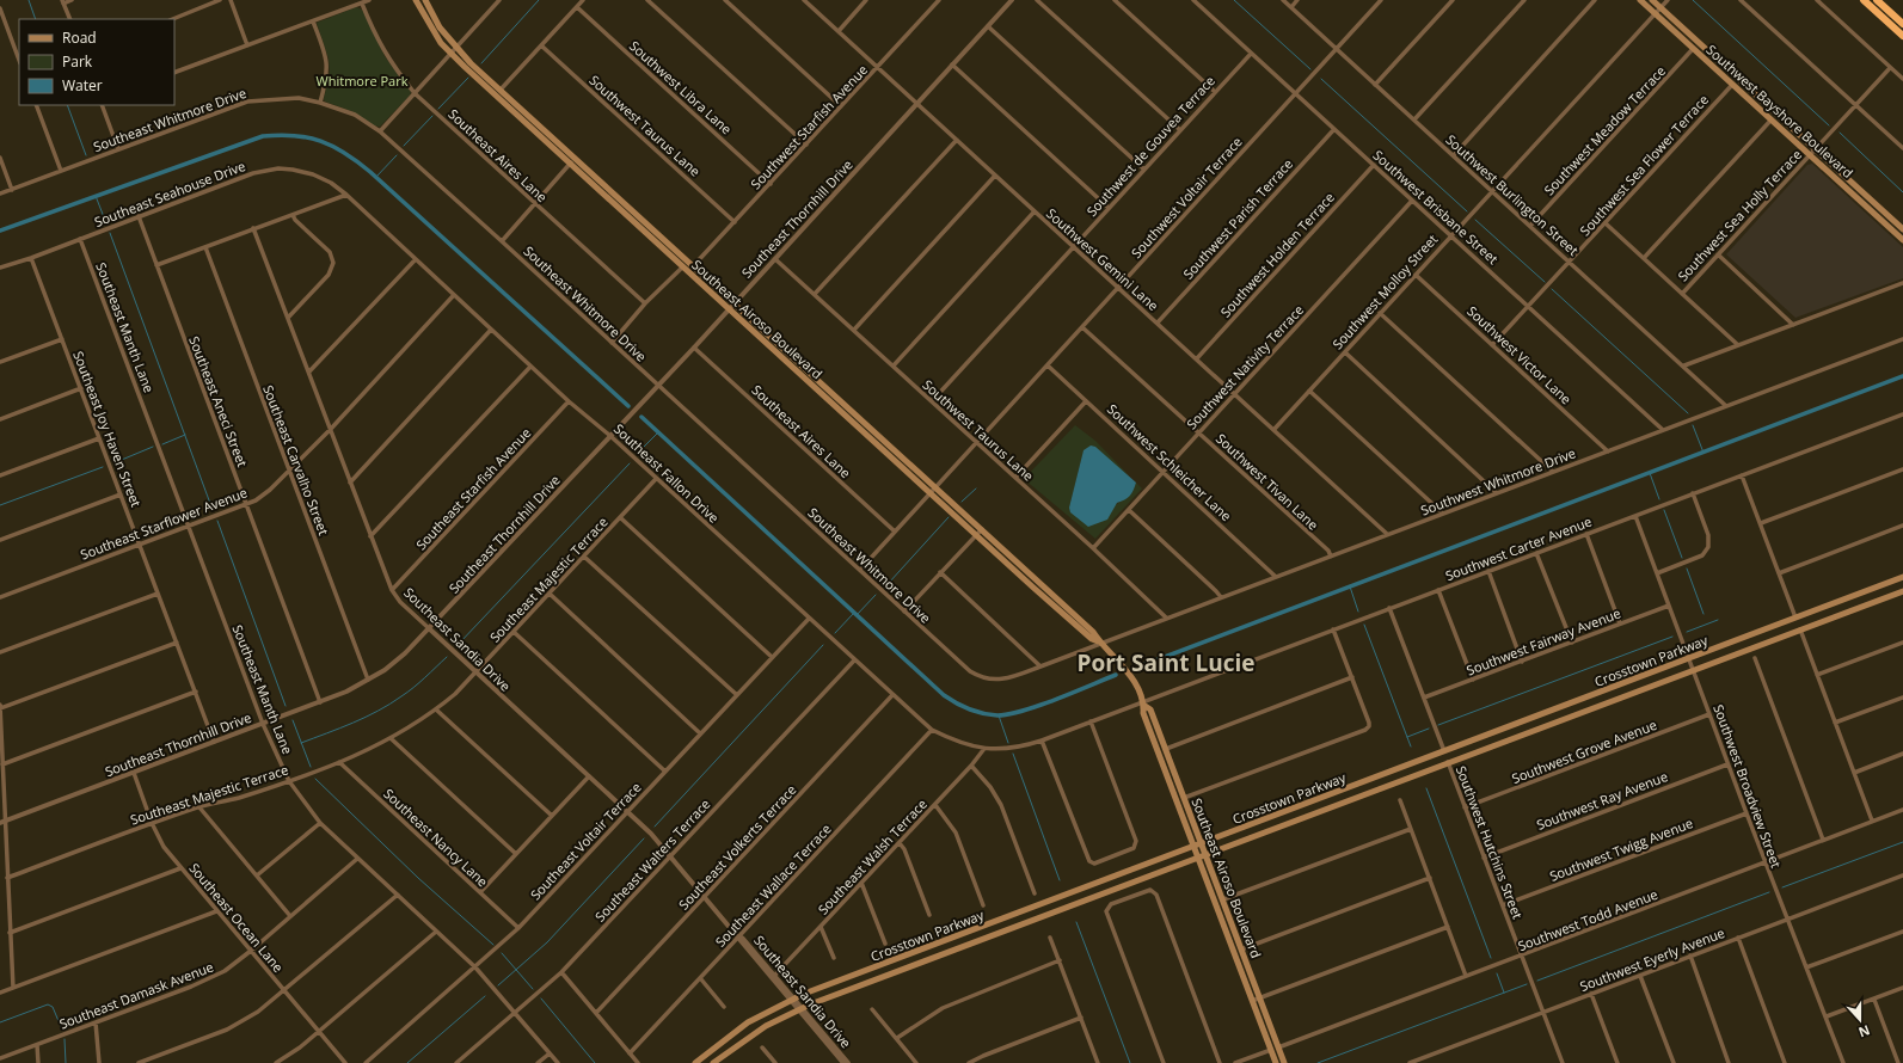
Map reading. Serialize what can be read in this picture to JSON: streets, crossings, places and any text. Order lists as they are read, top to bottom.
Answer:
{
  "streets": {
    "main road": ["Southwest Bayshore Boulevard", "Southeast Airoso Boulevard", "Crosstown Parkway"],
    "street": [
      "Southwest Libra Lane",
      "Southeast Whitmore Drive",
      "Southwest Taurus Lane",
      "Southwest Starfish Avenue",
      "Southwest Meadow Terrace",
      "Southwest de Gouvea Terrace",
      "Southeast Aires Lane",
      "Southwest Sea Flower Terrace",
      "Southeast Seahouse Drive",
      "Southwest Burlington Street",
      "Southwest Voltair Terrace",
      "Southwest Brisbane Street",
      "Southwest Sea Holly Terrace",
      "Southeast Thornhill Drive",
      "Southwest Parish Terrace",
      "Southwest Holden Terrace",
      "Southwest Gemini Lane",
      "Southwest Molloy Street",
      "Southeast Manth Lane",
      "Southwest Victor Lane",
      "Southwest Nativity Terrace",
      "Southeast Aneci Street",
      "Southeast Joy Haven Street",
      "Southeast Carvalho Street",
      "Southwest Schleicher Lane",
      "Southeast Fallon Drive",
      "Southwest Tivan Lane",
      "Southwest Whitmore Drive",
      "Southeast Starfish Avenue",
      "Southeast Starflower Avenue",
      "Southwest Carter Avenue",
      "Southeast Majestic Terrace",
      "Southeast Sandia Drive",
      "Southwest Fairway Avenue",
      "Southwest Grove Avenue",
      "Southwest Broadview Street",
      "Southwest Ray Avenue",
      "Southeast Nancy Lane",
      "Southeast Voltair Terrace",
      "Southwest Hutchins Street",
      "Southeast Volkerts Terrace",
      "Southwest Twigg Avenue",
      "Southeast Walsh Terrace",
      "Southeast Walters Terrace",
      "Southeast Wallace Terrace",
      "Southeast Ocean Lane",
      "Southwest Todd Avenue",
      "Southwest Eyerly Avenue",
      "Southeast Damask Avenue"
    ]
  },
  "crossings": [
    ["Southwest Libra Lane", "Southwest Starfish Avenue"],
    ["Southwest Bayshore Boulevard", "Southwest Meadow Terrace"],
    ["Southwest Bayshore Boulevard", "Southwest Sea Flower Terrace"],
    ["Southwest Bayshore Boulevard", "Southwest Sea Holly Terrace"],
    ["Southwest Bayshore Boulevard", "Southwest Molloy Street"],
    ["Southeast Whitmore Drive", "Southeast Thornhill Drive"],
    ["Southeast Whitmore Drive", "Southeast Airoso Boulevard"],
    ["Southeast Whitmore Drive", "Southwest Whitmore Drive"],
    ["Southwest Taurus Lane", "Southwest Starfish Avenue"],
    ["Southwest Taurus Lane", "Southwest de Gouvea Terrace"],
    ["Southwest Taurus Lane", "Southwest Voltair Terrace"],
    ["Southwest Taurus Lane", "Southeast Thornhill Drive"],
    ["Southwest Taurus Lane", "Southwest Nativity Terrace"],
    ["Southwest Taurus Lane", "Southwest Whitmore Drive"],
    ["Southwest Starfish Avenue", "Southwest Gemini Lane"],
    ["Southwest Starfish Avenue", "Southeast Airoso Boulevard"],
    ["Southwest Meadow Terrace", "Southwest Burlington Street"],
    ["Southwest de Gouvea Terrace", "Southwest Brisbane Street"],
    ["Southwest de Gouvea Terrace", "Southwest Gemini Lane"],
    ["Southeast Aires Lane", "Southeast Thornhill Drive"],
    ["Southwest Sea Flower Terrace", "Southwest Burlington Street"],
    ["Southwest Sea Flower Terrace", "Southwest Brisbane Street"],
    ["Southwest Sea Flower Terrace", "Southwest Victor Lane"],
    ["Southeast Seahouse Drive", "Southeast Manth Lane"],
    ["Southeast Seahouse Drive", "Southeast Aneci Street"],
    ["Southeast Seahouse Drive", "Southeast Joy Haven Street"],
    ["Southeast Seahouse Drive", "Southeast Fallon Drive"],
    ["Southwest Burlington Street", "Southwest Voltair Terrace"],
    ["Southwest Burlington Street", "Southwest Molloy Street"],
    ["Southwest Burlington Street", "Southwest Whitmore Drive"],
    ["Southwest Voltair Terrace", "Southwest Brisbane Street"],
    ["Southwest Voltair Terrace", "Southwest Gemini Lane"],
    ["Southwest Voltair Terrace", "Southeast Airoso Boulevard"],
    ["Southwest Voltair Terrace", "Southwest Schleicher Lane"],
    ["Southwest Voltair Terrace", "Southwest Tivan Lane"],
    ["Southwest Brisbane Street", "Southwest Parish Terrace"],
    ["Southwest Brisbane Street", "Southwest Holden Terrace"],
    ["Southwest Brisbane Street", "Southwest Molloy Street"],
    ["Southwest Brisbane Street", "Southwest Nativity Terrace"],
    ["Southwest Brisbane Street", "Southwest Whitmore Drive"],
    ["Southeast Thornhill Drive", "Southwest Gemini Lane"],
    ["Southeast Thornhill Drive", "Southeast Airoso Boulevard"],
    ["Southeast Thornhill Drive", "Southeast Manth Lane"],
    ["Southeast Thornhill Drive", "Southeast Aneci Street"],
    ["Southeast Thornhill Drive", "Southeast Joy Haven Street"],
    ["Southeast Thornhill Drive", "Southeast Carvalho Street"],
    ["Southeast Thornhill Drive", "Southeast Fallon Drive"],
    ["Southeast Thornhill Drive", "Southeast Sandia Drive"],
    ["Southeast Thornhill Drive", "Southeast Ocean Lane"],
    ["Southwest Parish Terrace", "Southwest Gemini Lane"],
    ["Southwest Holden Terrace", "Southwest Gemini Lane"],
    ["Southwest Gemini Lane", "Southwest Molloy Street"],
    ["Southwest Gemini Lane", "Southwest Nativity Terrace"],
    ["Southwest Gemini Lane", "Southwest Whitmore Drive"],
    ["Southwest Molloy Street", "Southwest Victor Lane"],
    ["Southeast Airoso Boulevard", "Southwest Whitmore Drive"],
    ["Southeast Airoso Boulevard", "Southwest Carter Avenue"],
    ["Southeast Airoso Boulevard", "Crosstown Parkway"],
    ["Southeast Airoso Boulevard", "Southwest Todd Avenue"],
    ["Southeast Manth Lane", "Southeast Starflower Avenue"],
    ["Southeast Manth Lane", "Southeast Majestic Terrace"],
    ["Southeast Manth Lane", "Southeast Voltair Terrace"],
    ["Southeast Manth Lane", "Southeast Walters Terrace"],
    ["Southeast Manth Lane", "Southeast Damask Avenue"],
    ["Southwest Victor Lane", "Southwest Whitmore Drive"],
    ["Southwest Nativity Terrace", "Southwest Schleicher Lane"],
    ["Southwest Nativity Terrace", "Southwest Tivan Lane"],
    ["Southeast Aneci Street", "Southeast Starflower Avenue"],
    ["Southeast Joy Haven Street", "Southeast Starflower Avenue"],
    ["Southeast Carvalho Street", "Southeast Starflower Avenue"],
    ["Southwest Schleicher Lane", "Southwest Whitmore Drive"],
    ["Southeast Fallon Drive", "Southeast Starfish Avenue"],
    ["Southeast Fallon Drive", "Southeast Starflower Avenue"],
    ["Southeast Fallon Drive", "Southwest Carter Avenue"],
    ["Southeast Fallon Drive", "Southeast Majestic Terrace"],
    ["Southeast Fallon Drive", "Southeast Voltair Terrace"],
    ["Southeast Fallon Drive", "Southeast Volkerts Terrace"],
    ["Southeast Fallon Drive", "Southeast Walsh Terrace"],
    ["Southeast Fallon Drive", "Southeast Walters Terrace"],
    ["Southeast Fallon Drive", "Southeast Wallace Terrace"],
    ["Southwest Tivan Lane", "Southwest Whitmore Drive"],
    ["Southeast Starfish Avenue", "Southeast Sandia Drive"],
    ["Southeast Starflower Avenue", "Southeast Sandia Drive"],
    ["Southwest Carter Avenue", "Southwest Broadview Street"],
    ["Southwest Carter Avenue", "Southwest Hutchins Street"],
    ["Southeast Majestic Terrace", "Southeast Sandia Drive"],
    ["Southeast Majestic Terrace", "Southeast Nancy Lane"],
    ["Southeast Majestic Terrace", "Southeast Ocean Lane"],
    ["Southeast Sandia Drive", "Crosstown Parkway"],
    ["Southeast Sandia Drive", "Southeast Voltair Terrace"],
    ["Southeast Sandia Drive", "Southeast Volkerts Terrace"],
    ["Southeast Sandia Drive", "Southeast Walsh Terrace"],
    ["Southeast Sandia Drive", "Southeast Walters Terrace"],
    ["Southeast Sandia Drive", "Southeast Wallace Terrace"],
    ["Southwest Fairway Avenue", "Southwest Broadview Street"],
    ["Southwest Fairway Avenue", "Southwest Hutchins Street"],
    ["Crosstown Parkway", "Southwest Broadview Street"],
    ["Crosstown Parkway", "Southwest Hutchins Street"],
    ["Southwest Grove Avenue", "Southwest Broadview Street"],
    ["Southwest Grove Avenue", "Southwest Hutchins Street"],
    ["Southwest Broadview Street", "Southwest Ray Avenue"],
    ["Southwest Broadview Street", "Southwest Twigg Avenue"],
    ["Southwest Broadview Street", "Southwest Todd Avenue"],
    ["Southwest Broadview Street", "Southwest Eyerly Avenue"],
    ["Southwest Ray Avenue", "Southwest Hutchins Street"],
    ["Southeast Nancy Lane", "Southeast Voltair Terrace"],
    ["Southwest Hutchins Street", "Southwest Twigg Avenue"],
    ["Southwest Hutchins Street", "Southwest Todd Avenue"],
    ["Southwest Hutchins Street", "Southwest Eyerly Avenue"],
    ["Southeast Ocean Lane", "Southeast Damask Avenue"]
  ],
  "districts": ["Port Saint Lucie"],
  "parks": ["Whitmore Park"],
  "legend": ["Road", "Park", "Water"],
  "north": "bottom"
}
